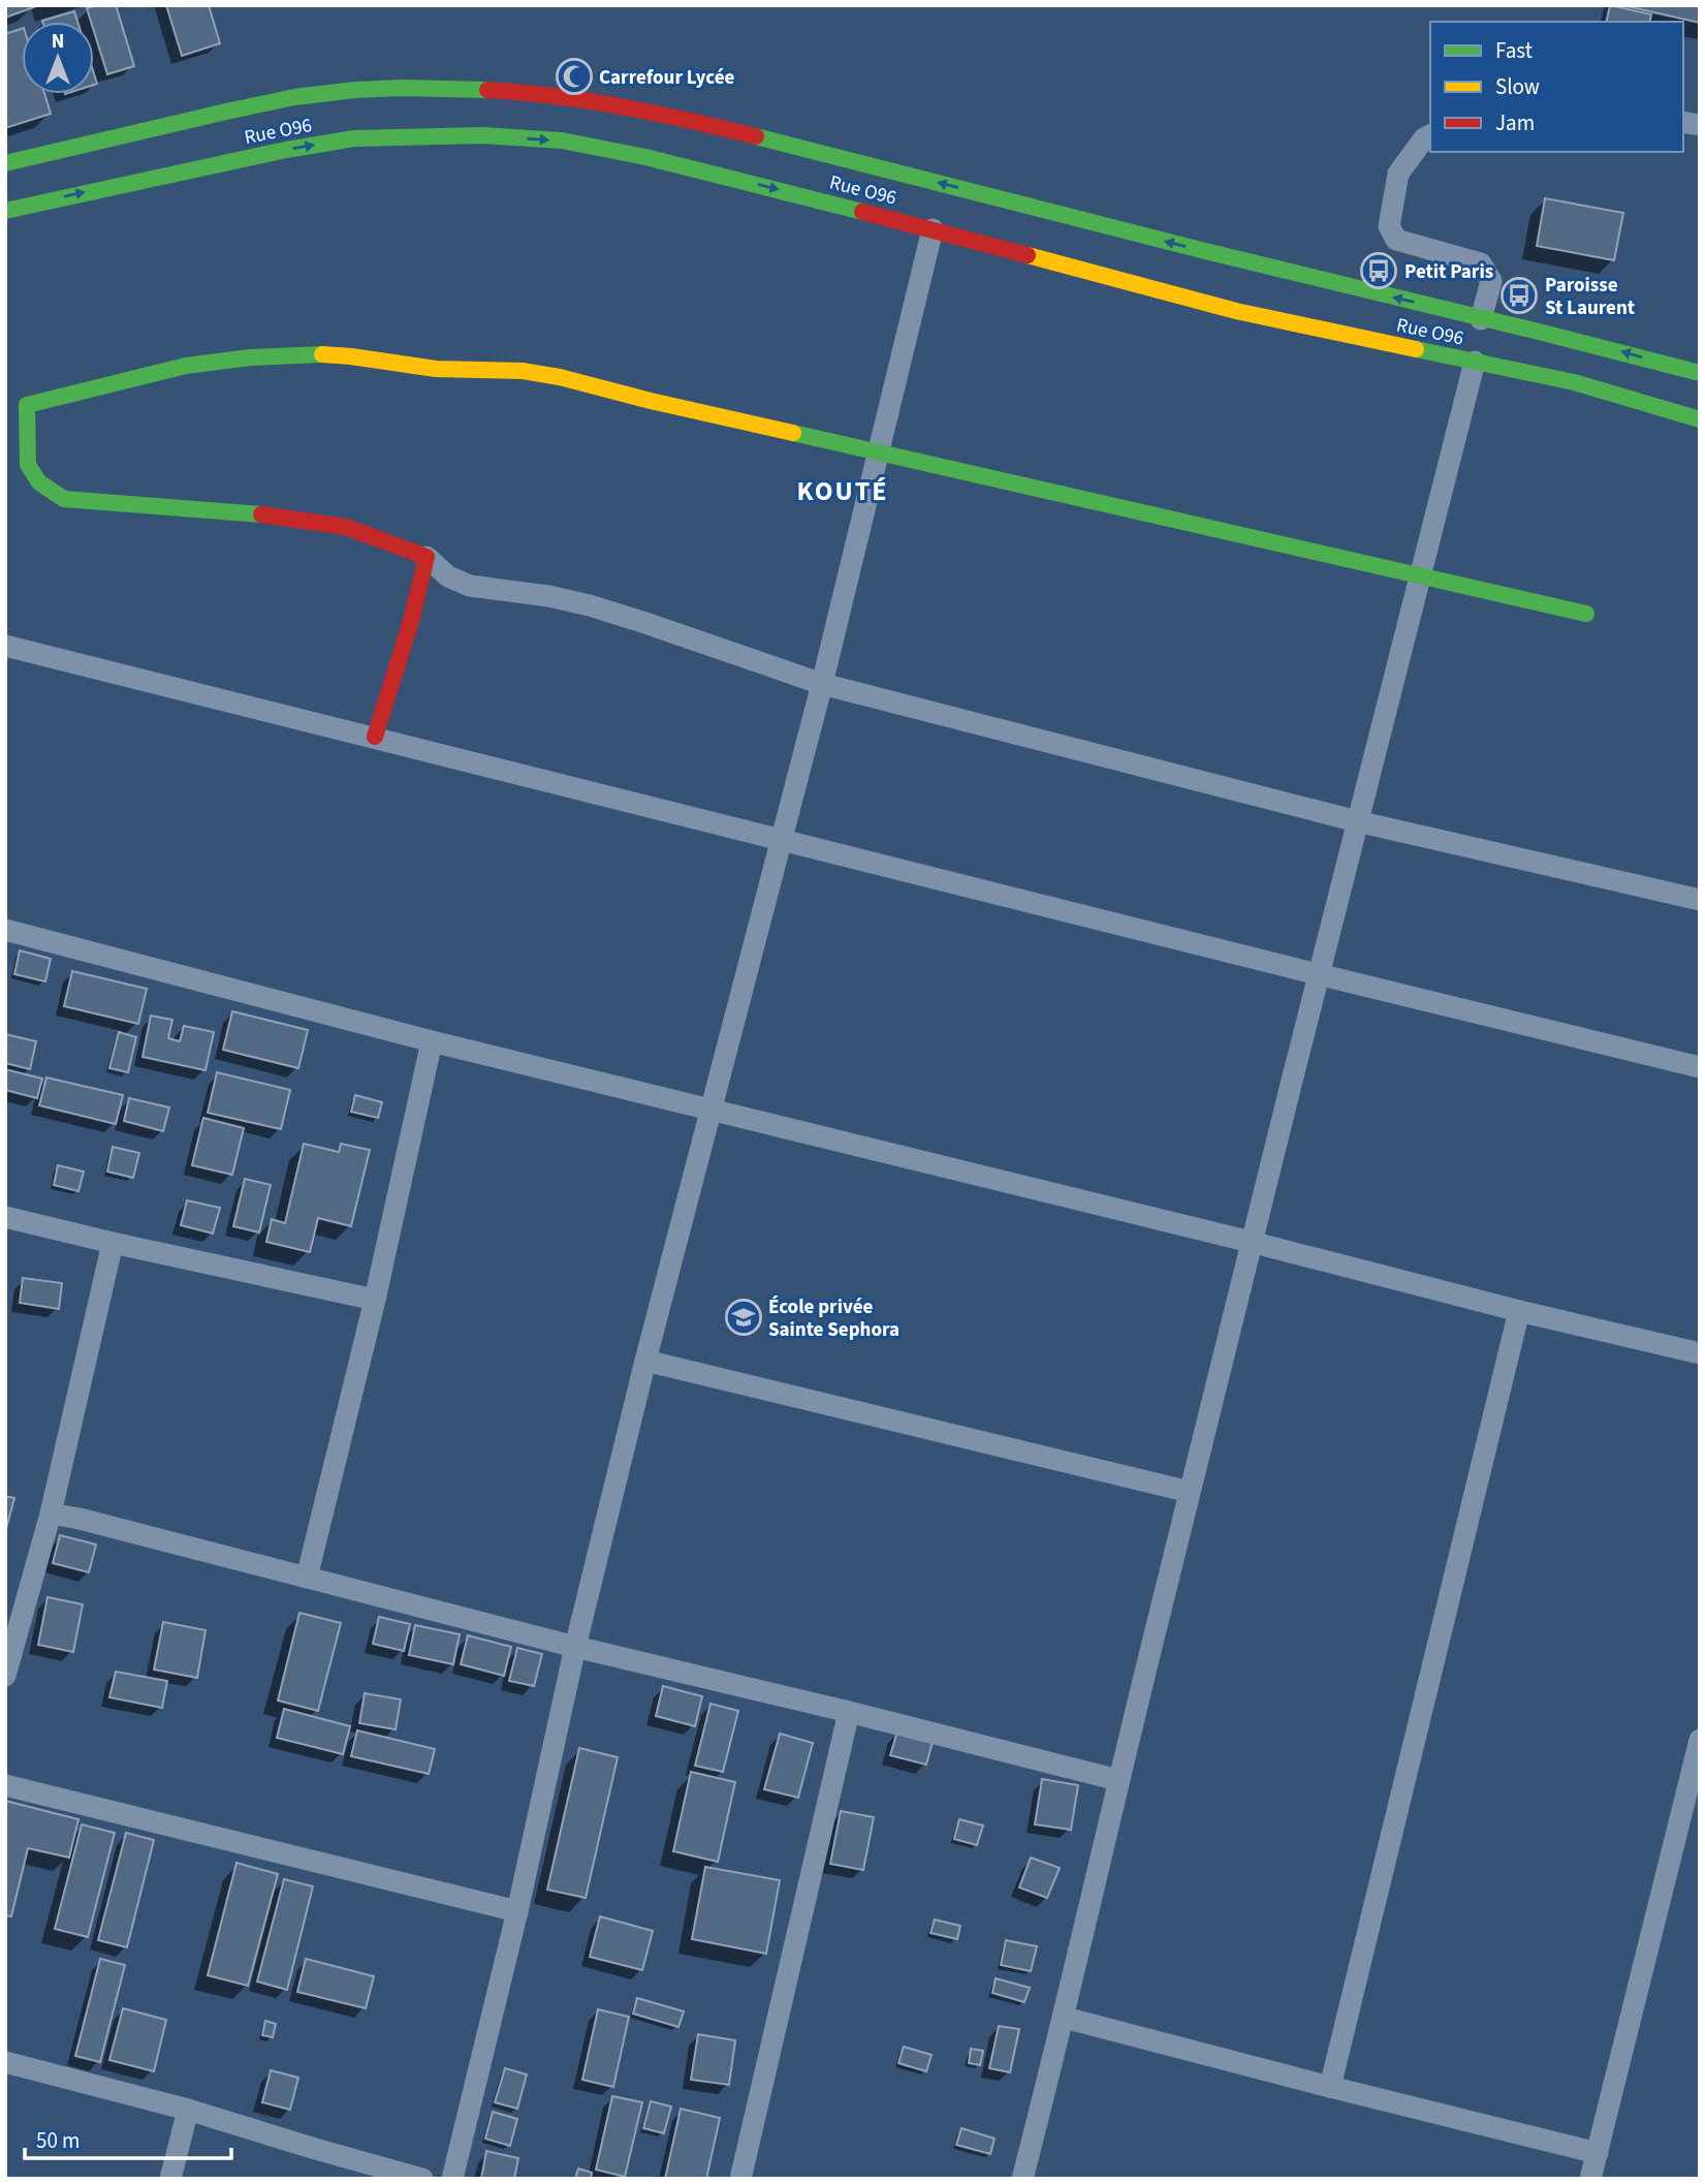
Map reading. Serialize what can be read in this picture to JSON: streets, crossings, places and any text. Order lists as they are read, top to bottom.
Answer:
{
  "streets": {
    "main road": ["Rue O96"]
  },
  "districts": ["KOUTÉ"],
  "places": {
    "mosque": ["Carrefour Lycée"],
    "bus stop": ["Petit Paris", "Paroisse St Laurent"],
    "school or university": ["École privée Sainte Sephora"]
  },
  "legend": ["Fast", "Slow", "Jam"],
  "scale_bar": "50 m",
  "north": "top"
}
